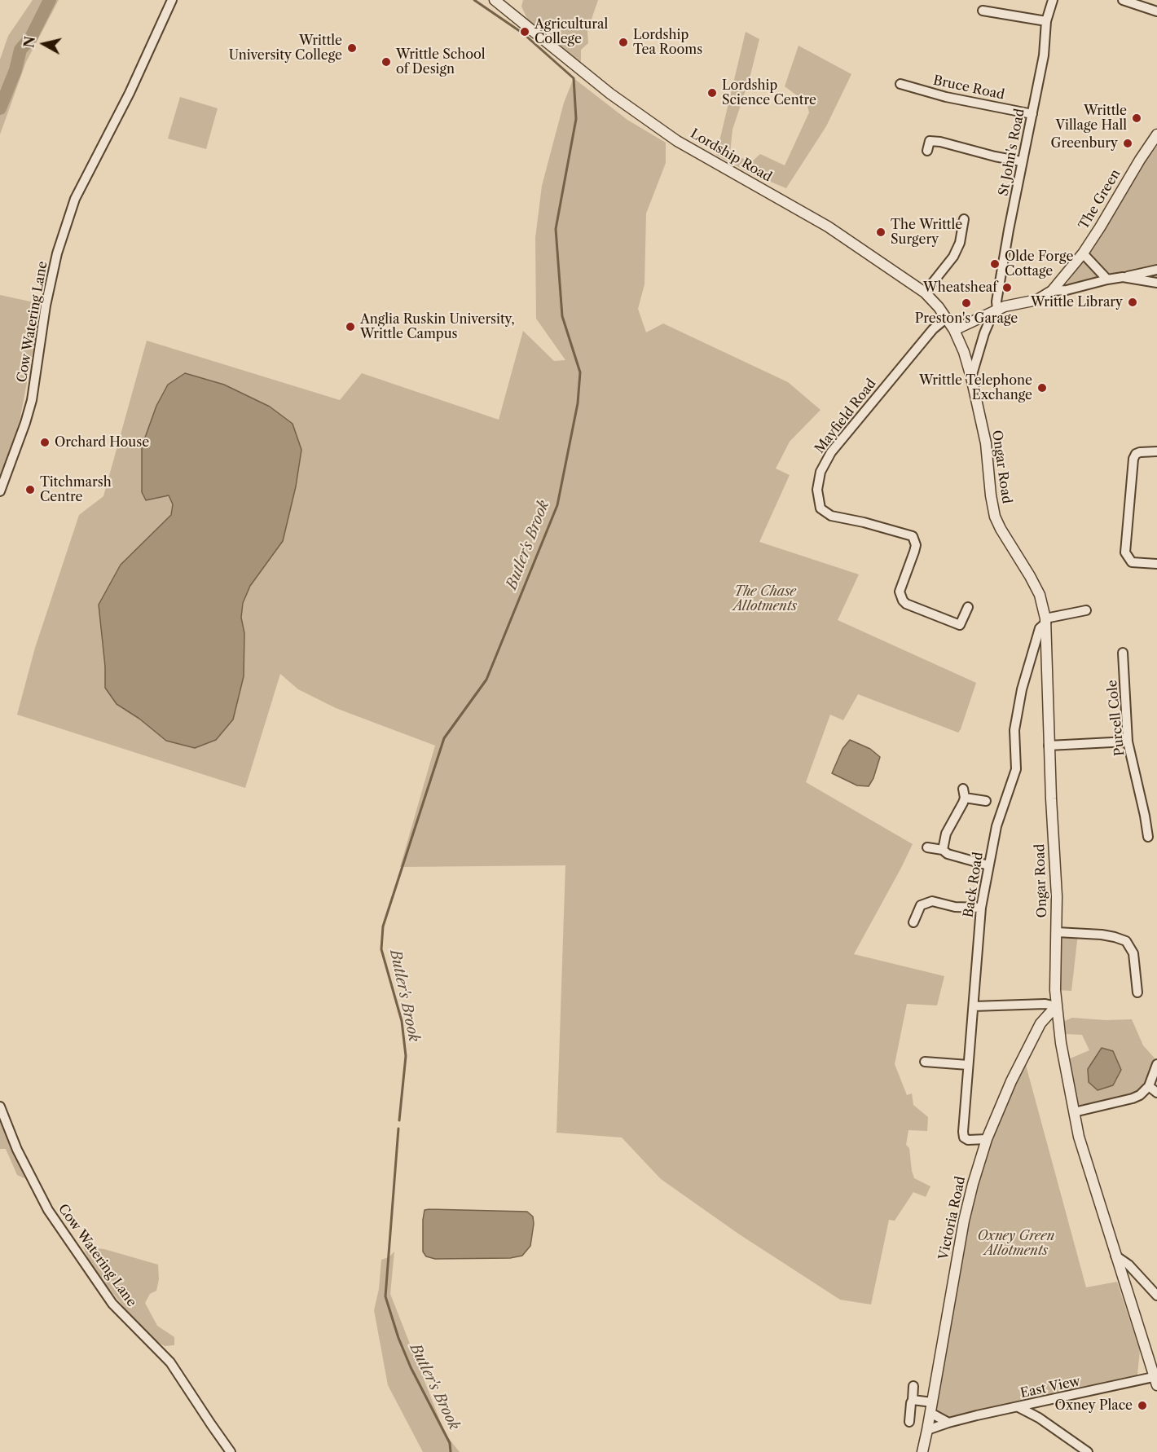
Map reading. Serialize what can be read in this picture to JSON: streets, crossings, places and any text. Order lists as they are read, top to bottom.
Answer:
{
  "streets": {
    "street": [
      "Bruce Road",
      "St John's Road",
      "Lordship Road",
      "The Green",
      "Cow Watering Lane",
      "Mayfield Road",
      "Ongar Road",
      "Purcell Cole",
      "Back Road",
      "Victoria Road",
      "East View"
    ]
  },
  "crossings": [
    ["Bruce Road", "St John's Road"],
    ["St John's Road", "The Green"],
    ["St John's Road", "Ongar Road"],
    ["Lordship Road", "The Green"],
    ["Lordship Road", "Mayfield Road"],
    ["Lordship Road", "Ongar Road"],
    ["The Green", "Ongar Road"],
    ["Ongar Road", "Back Road"],
    ["Ongar Road", "Victoria Road"],
    ["Ongar Road", "East View"],
    ["Back Road", "Victoria Road"],
    ["Victoria Road", "East View"]
  ],
  "water": ["Butler's Brook"],
  "parks": ["The Chase Allotments", "Oxney Green Allotments"],
  "places": [
    "Agricultural College",
    "Lordship Tea Rooms",
    "Writtle University College",
    "Writtle School of Design",
    "Lordship Science Centre",
    "Writtle Village Hall",
    "Greenbury",
    "The Writtle Surgery",
    "Olde Forge Cottage",
    "Wheatsheaf",
    "Writtle Library",
    "Preston's Garage",
    "Anglia Ruskin University, Writtle Campus",
    "Writtle Telephone Exchange",
    "Orchard House",
    "Titchmarsh Centre",
    "Oxney Place"
  ],
  "north": "left"
}
